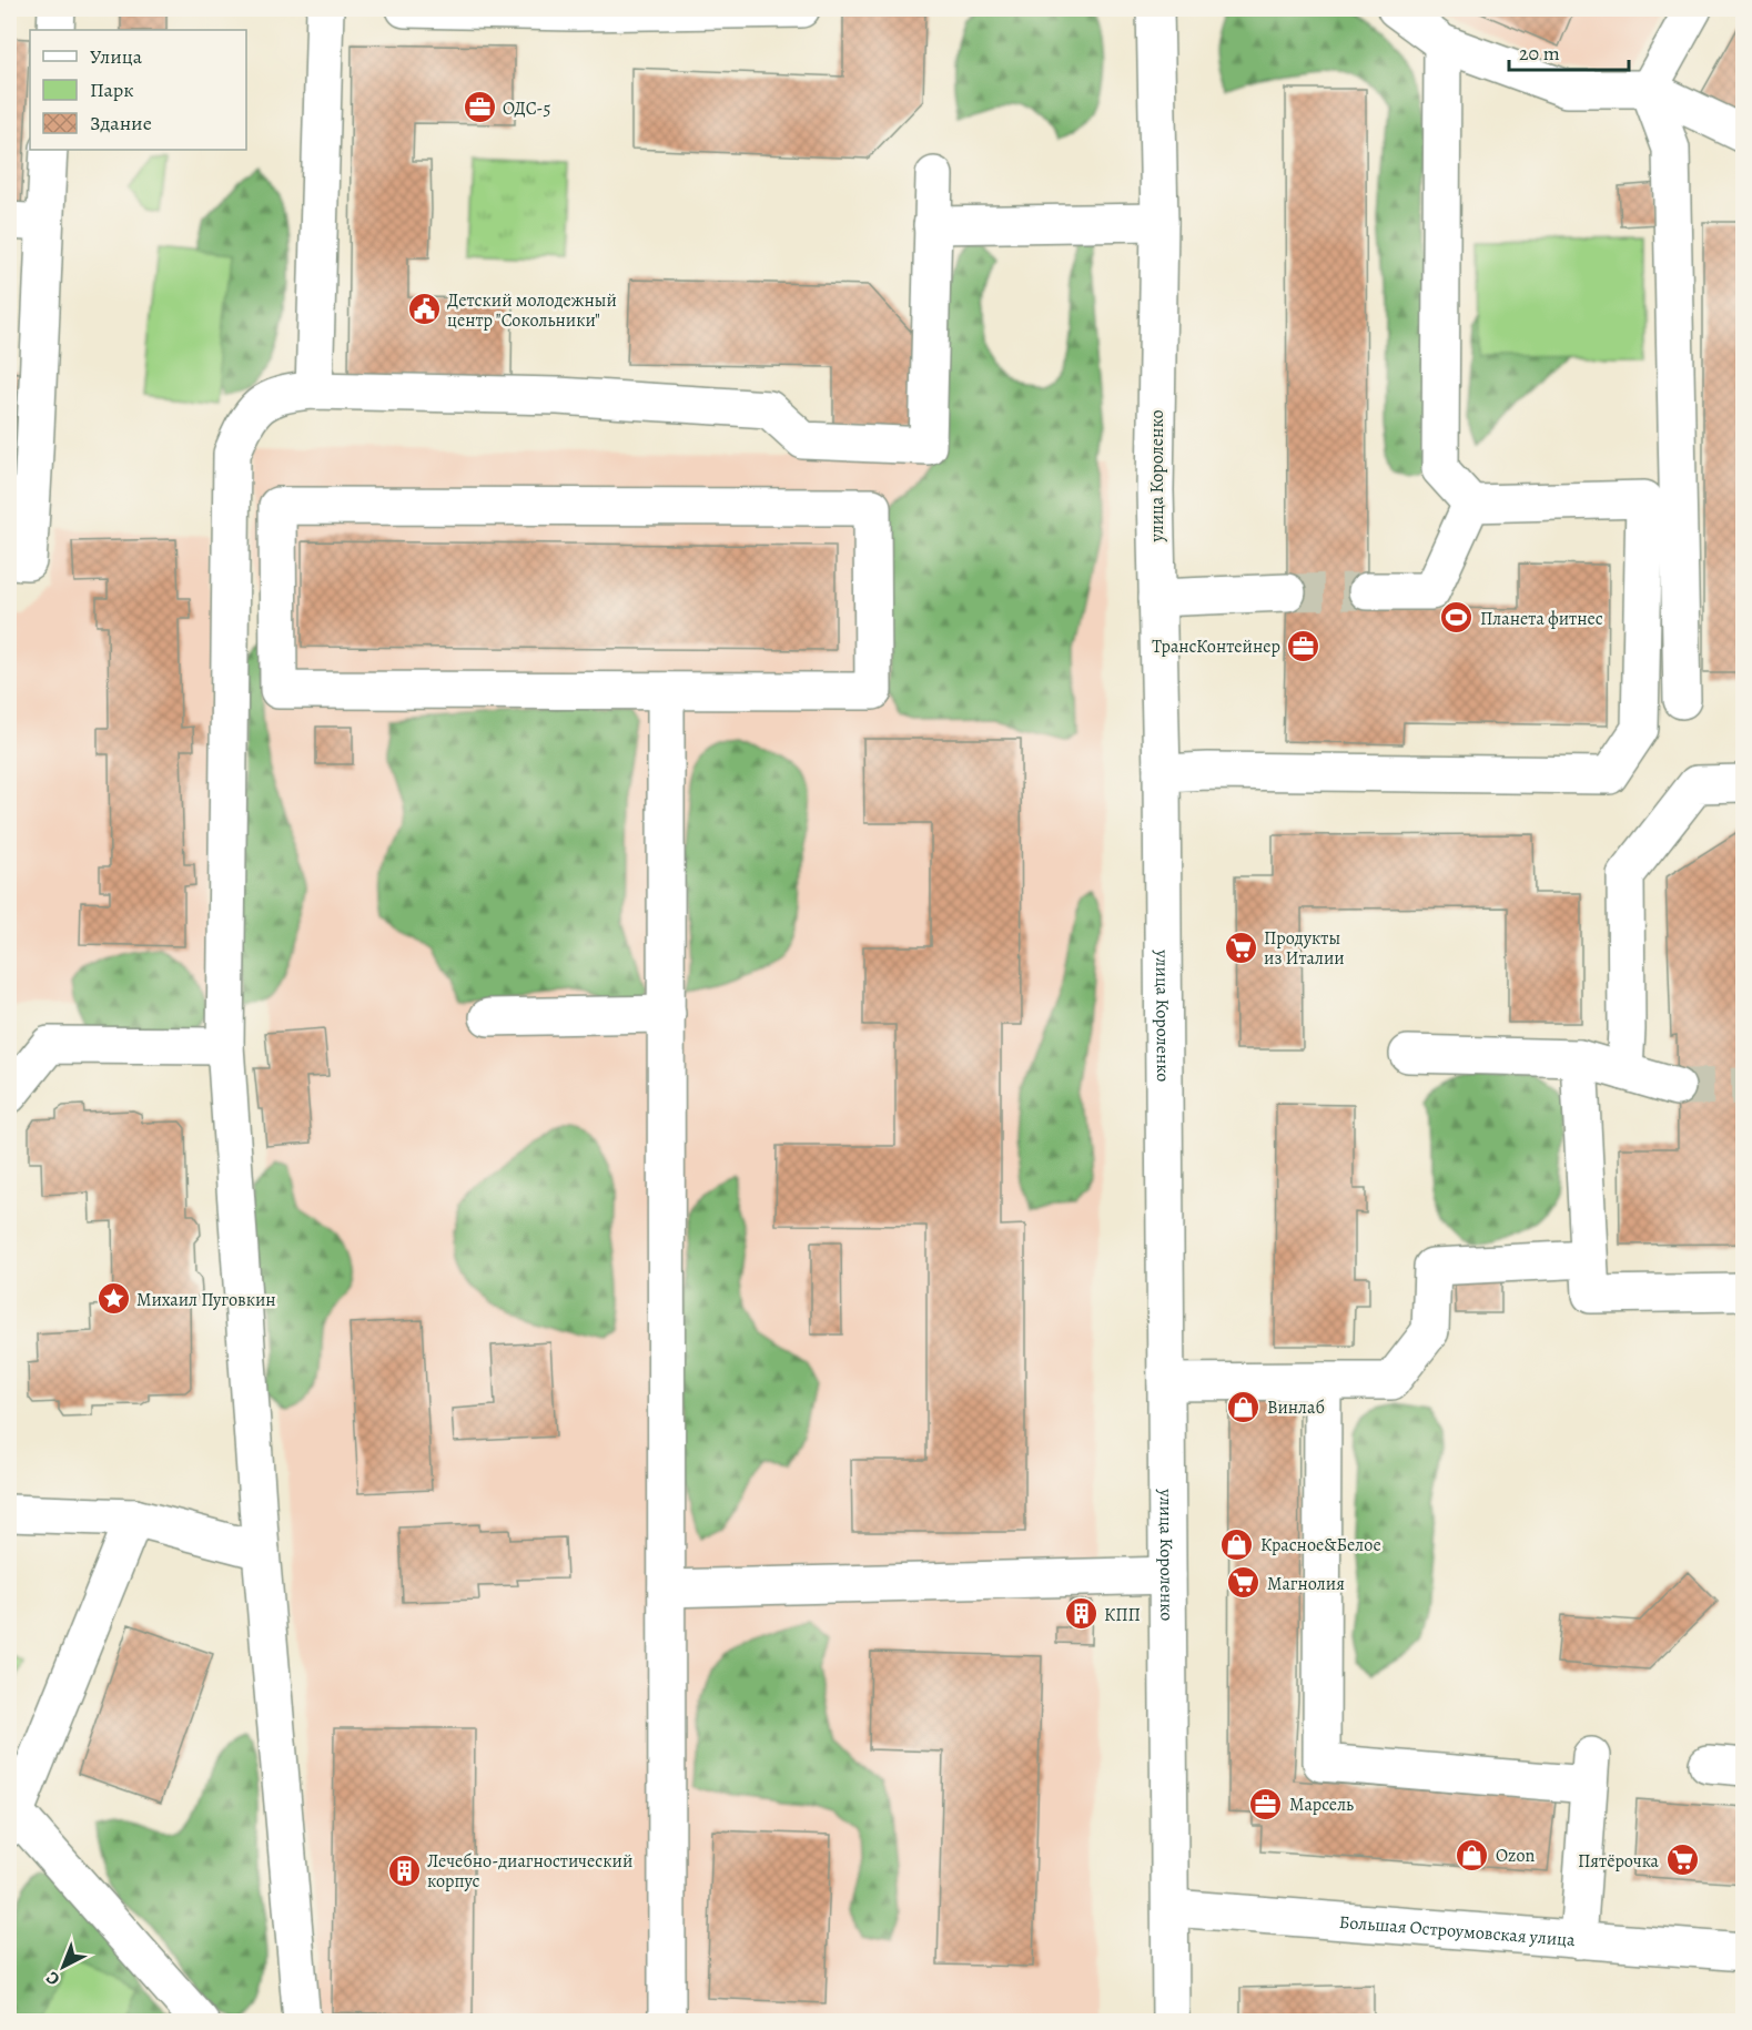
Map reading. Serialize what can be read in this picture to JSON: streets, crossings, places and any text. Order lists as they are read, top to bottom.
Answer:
{
  "streets": {
    "street": ["улица Короленко", "Большая Остроумовская улица"]
  },
  "crossings": [
    ["улица Короленко", "Большая Остроумовская улица"]
  ],
  "places": {
    "office": ["ОДС-5", "ТрансКонтейнер", "Марсель"],
    "public building": ["Детский молодежный центр \"Сокольники\""],
    "sports": ["Планета фитнес"],
    "supermarket": ["Продукты из Италии", "Магнолия", "Пятёрочка"],
    "place": ["Михаил Пуговкин"],
    "shop": ["Винлаб", "Красное&Белое", "Ozon"],
    "building": ["КПП", "Лечебно-диагностический корпус"]
  },
  "legend": ["Улица", "Парк", "Здание"],
  "scale_bar": "20 m",
  "north": "bottom left"
}
